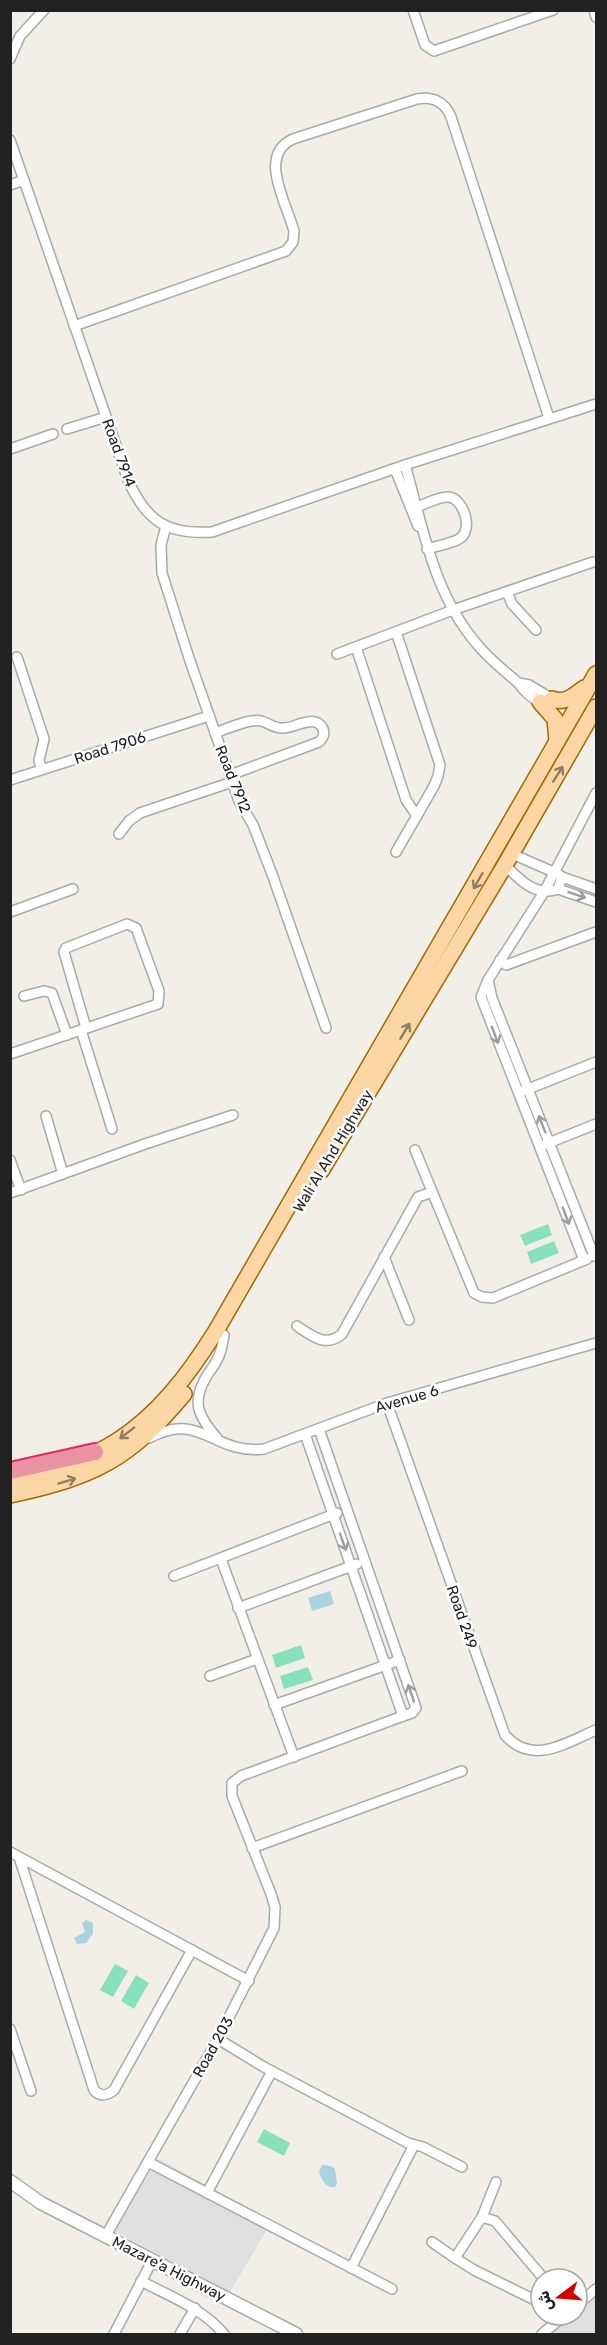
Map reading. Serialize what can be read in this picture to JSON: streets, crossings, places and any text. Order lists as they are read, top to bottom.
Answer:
{
  "streets": {
    "main road": ["Wali Al Ahd Highway"],
    "street": [
      "Road 7914",
      "Road 7906",
      "Road 7912",
      "Avenue 6",
      "Road 249",
      "Road 203",
      "Mazare'a Highway"
    ]
  },
  "crossings": [
    ["Road 7914", "Road 7912"],
    ["Road 7906", "Road 7912"],
    ["Wali Al Ahd Highway", "Avenue 6"],
    ["Avenue 6", "Road 249"],
    ["Road 203", "Mazare'a Highway"]
  ],
  "north": "left"
}
